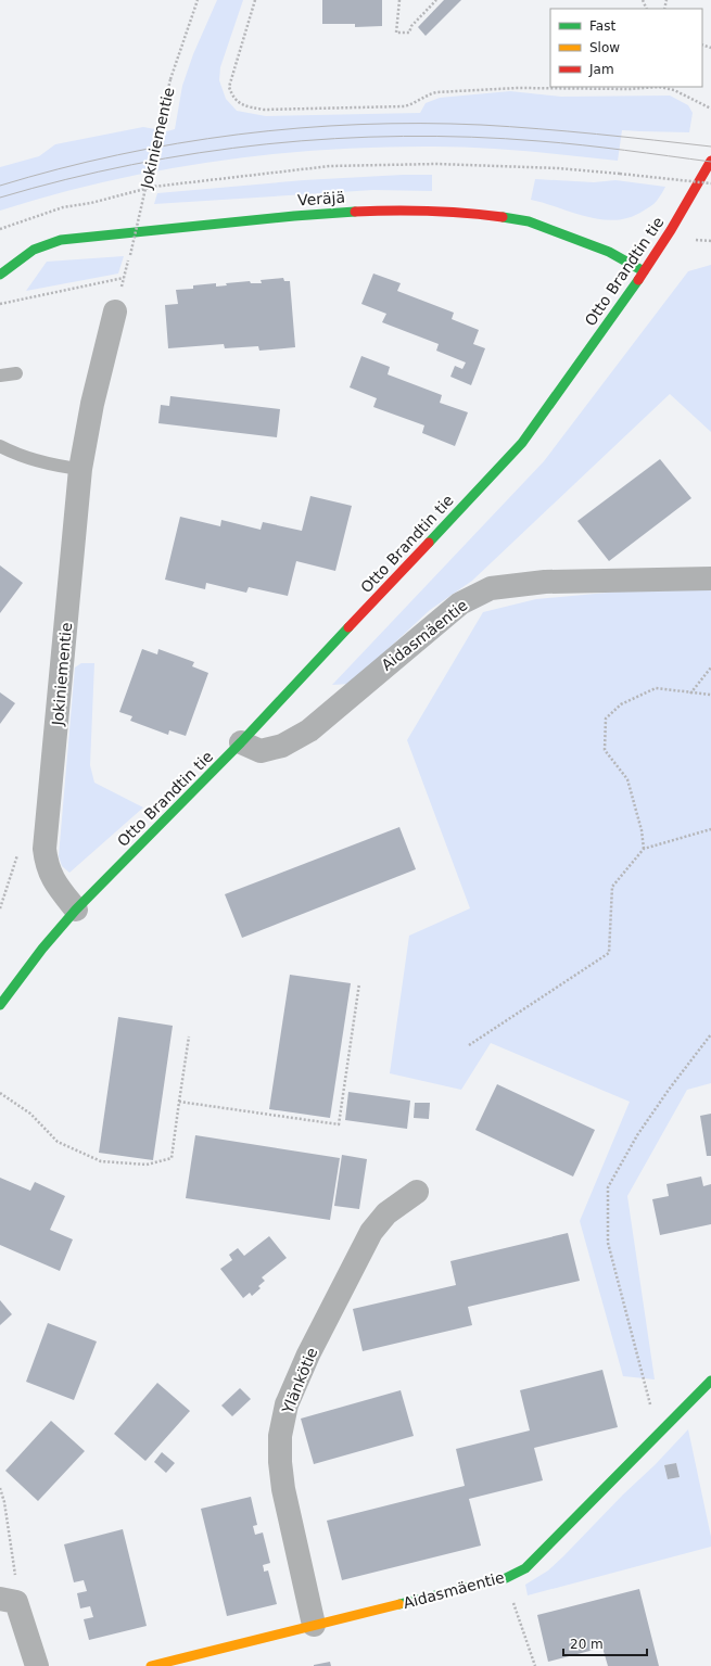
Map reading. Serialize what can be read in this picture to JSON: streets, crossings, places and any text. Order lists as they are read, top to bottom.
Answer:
{
  "streets": {
    "street": [
      "Jokiniementie",
      "Veräjä",
      "Otto Brandtin tie",
      "Aidasmäentie",
      "Ylänkötie"
    ]
  },
  "crossings": [
    ["Jokiniementie", "Otto Brandtin tie"],
    ["Veräjä", "Otto Brandtin tie"],
    ["Otto Brandtin tie", "Aidasmäentie"],
    ["Aidasmäentie", "Ylänkötie"]
  ],
  "legend": ["Fast", "Slow", "Jam"],
  "scale_bar": "20 m"
}
